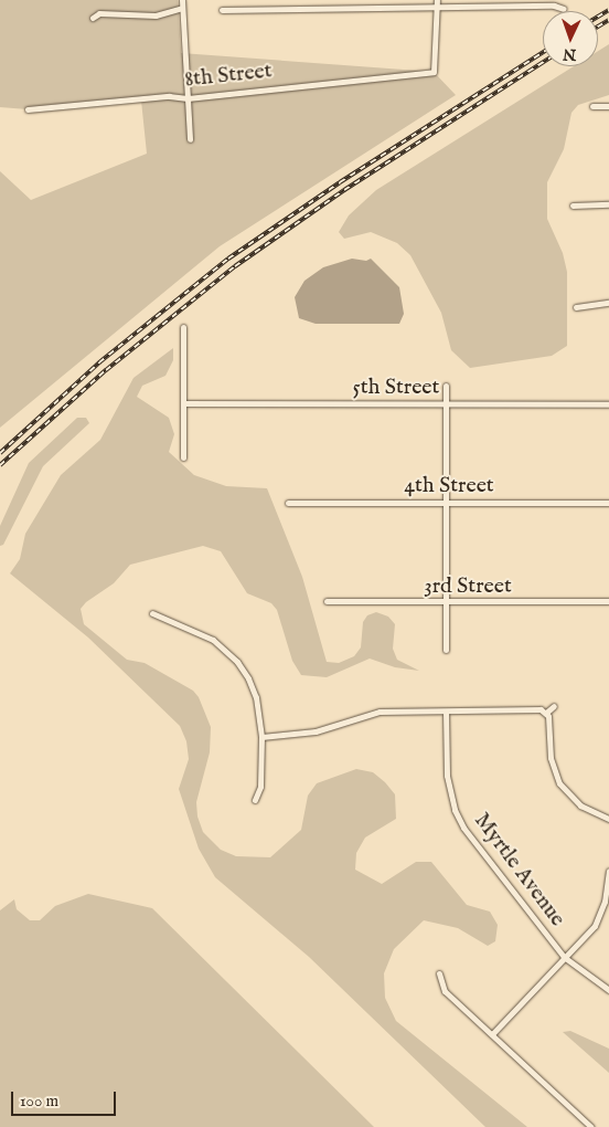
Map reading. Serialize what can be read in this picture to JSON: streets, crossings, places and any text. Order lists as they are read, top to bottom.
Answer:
{
  "streets": {
    "street": [
      "8th Street",
      "5th Street",
      "4th Street",
      "3rd Street",
      "Myrtle Avenue"
    ]
  },
  "scale_bar": "100 m",
  "north": "bottom"
}
